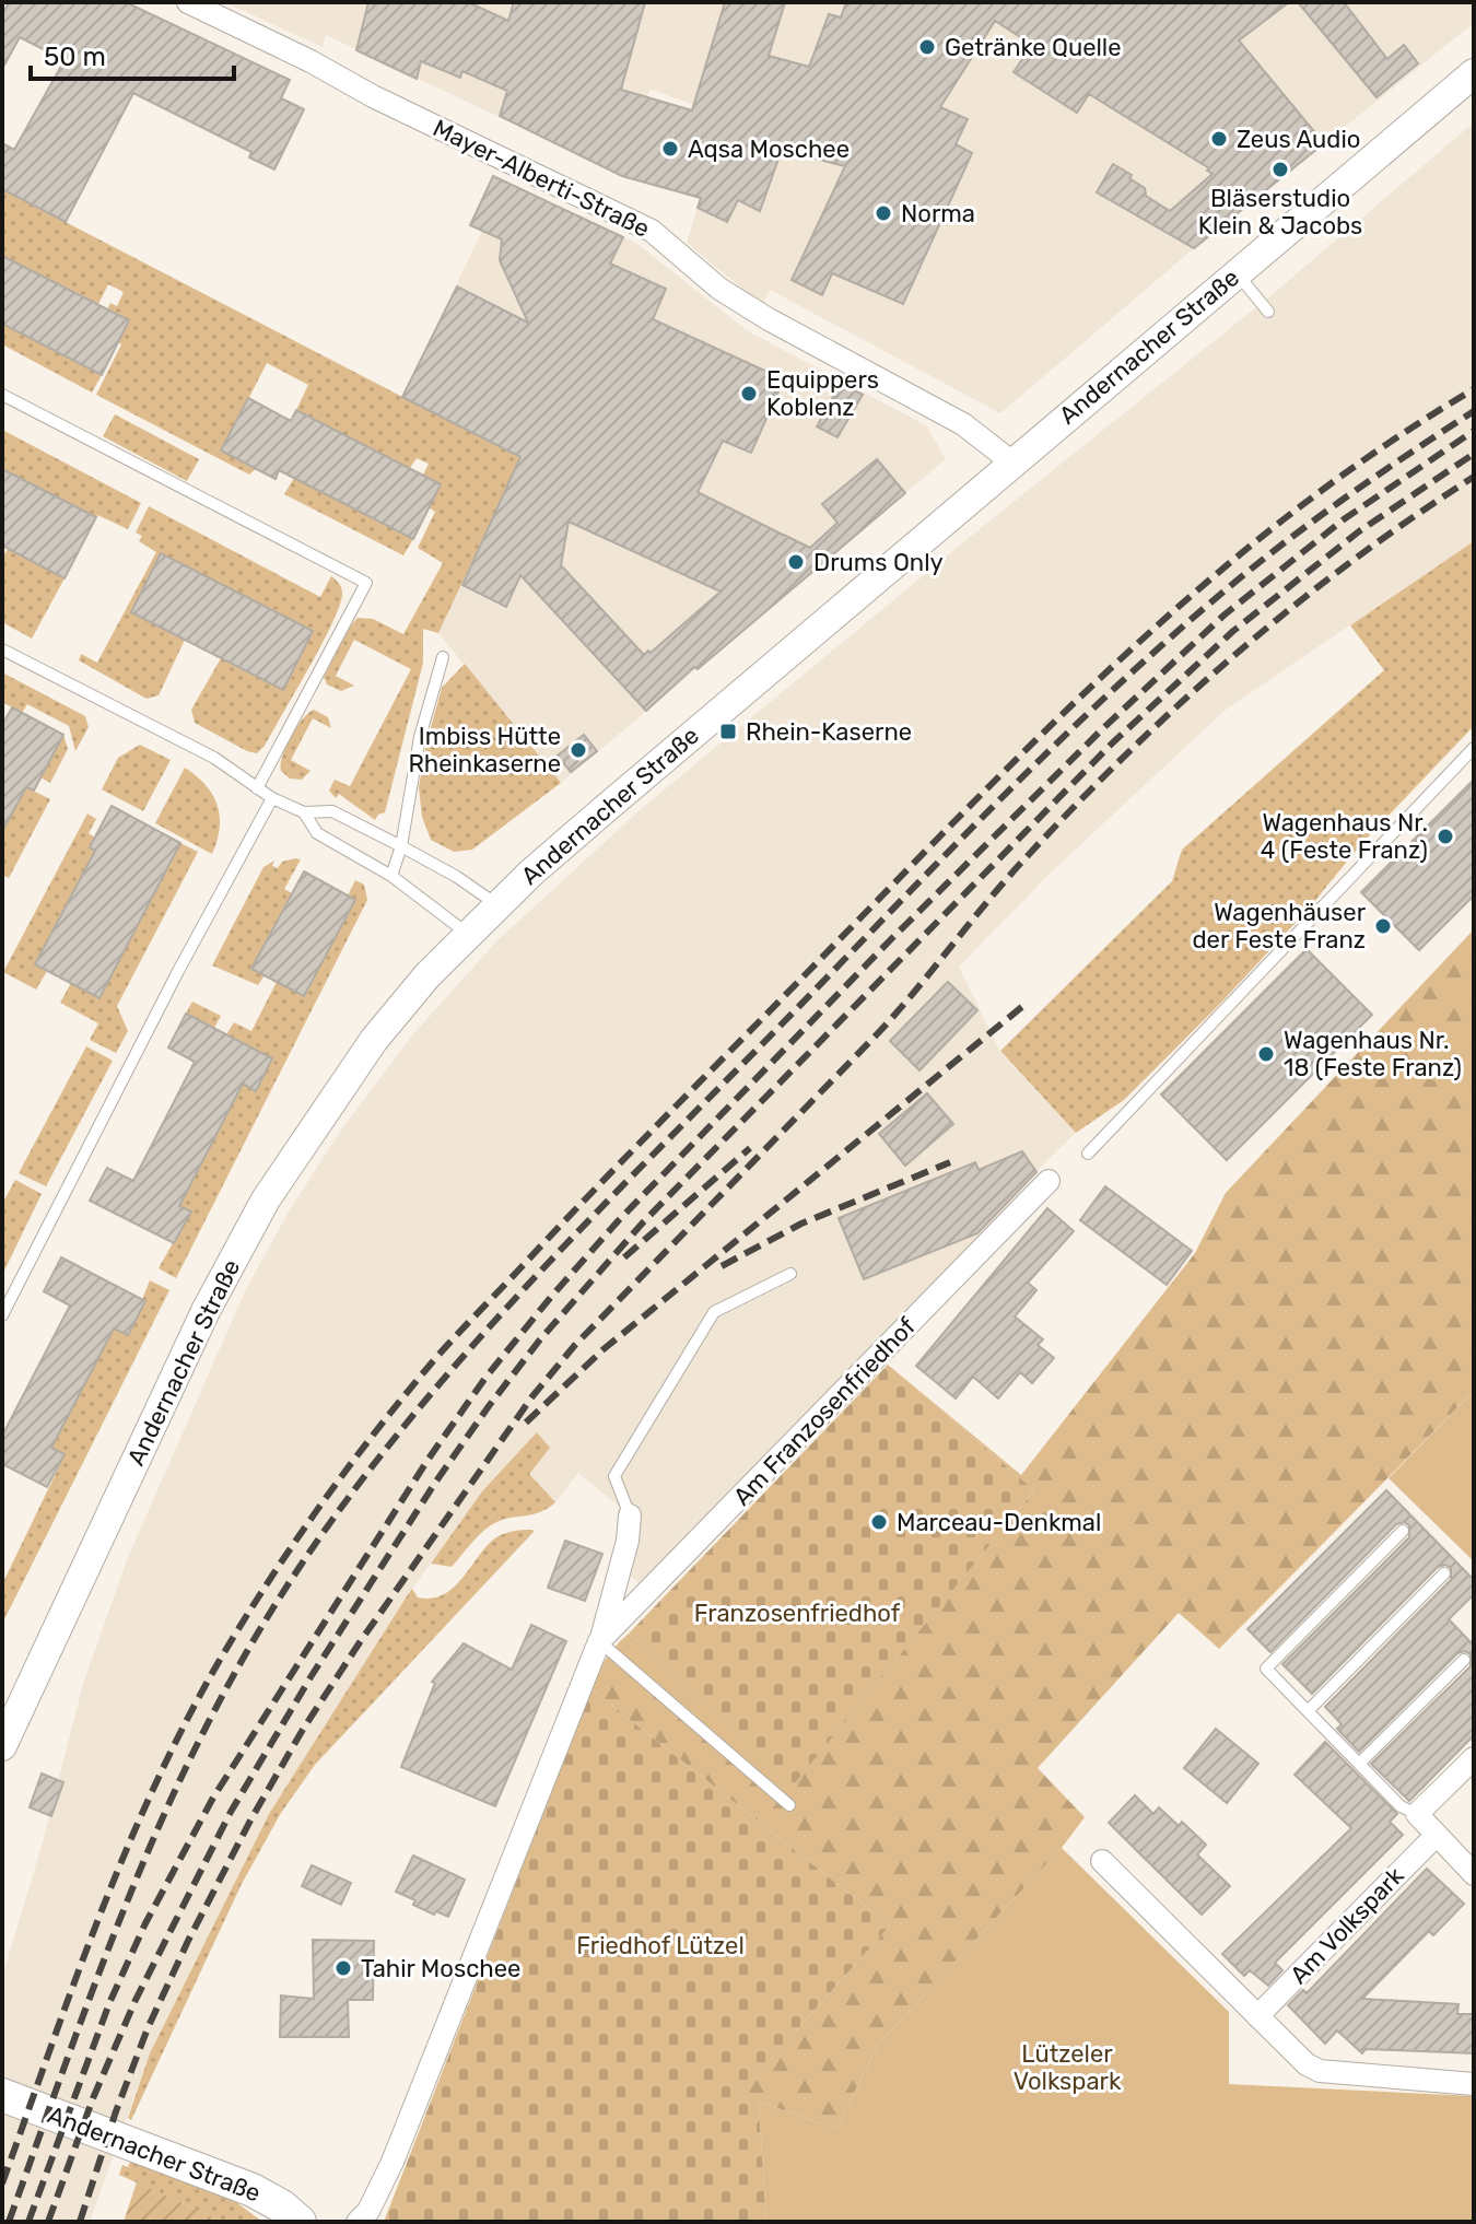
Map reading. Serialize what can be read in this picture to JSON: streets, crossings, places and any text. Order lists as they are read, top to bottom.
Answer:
{
  "streets": {
    "main road": ["Andernacher Straße"],
    "street": ["Mayer-Alberti-Straße", "Am Franzosenfriedhof", "Am Volkspark"]
  },
  "crossings": [
    ["Mayer-Alberti-Straße", "Andernacher Straße"]
  ],
  "parks": ["Franzosenfriedhof", "Friedhof Lützel", "Lützeler Volkspark"],
  "places": {
    "other": [
      "Getränke Quelle",
      "Zeus Audio",
      "Aqsa Moschee",
      "Bläserstudio Klein & Jacobs",
      "Norma",
      "Equippers Koblenz",
      "Drums Only",
      "Imbiss Hütte Rheinkaserne",
      "Wagenhaus Nr. 4 (Feste Franz)",
      "Wagenhäuser der Feste Franz",
      "Wagenhaus Nr. 18 (Feste Franz)",
      "Marceau-Denkmal",
      "Tahir Moschee"
    ],
    "transit": ["Rhein-Kaserne"]
  },
  "scale_bar": "50 m"
}
